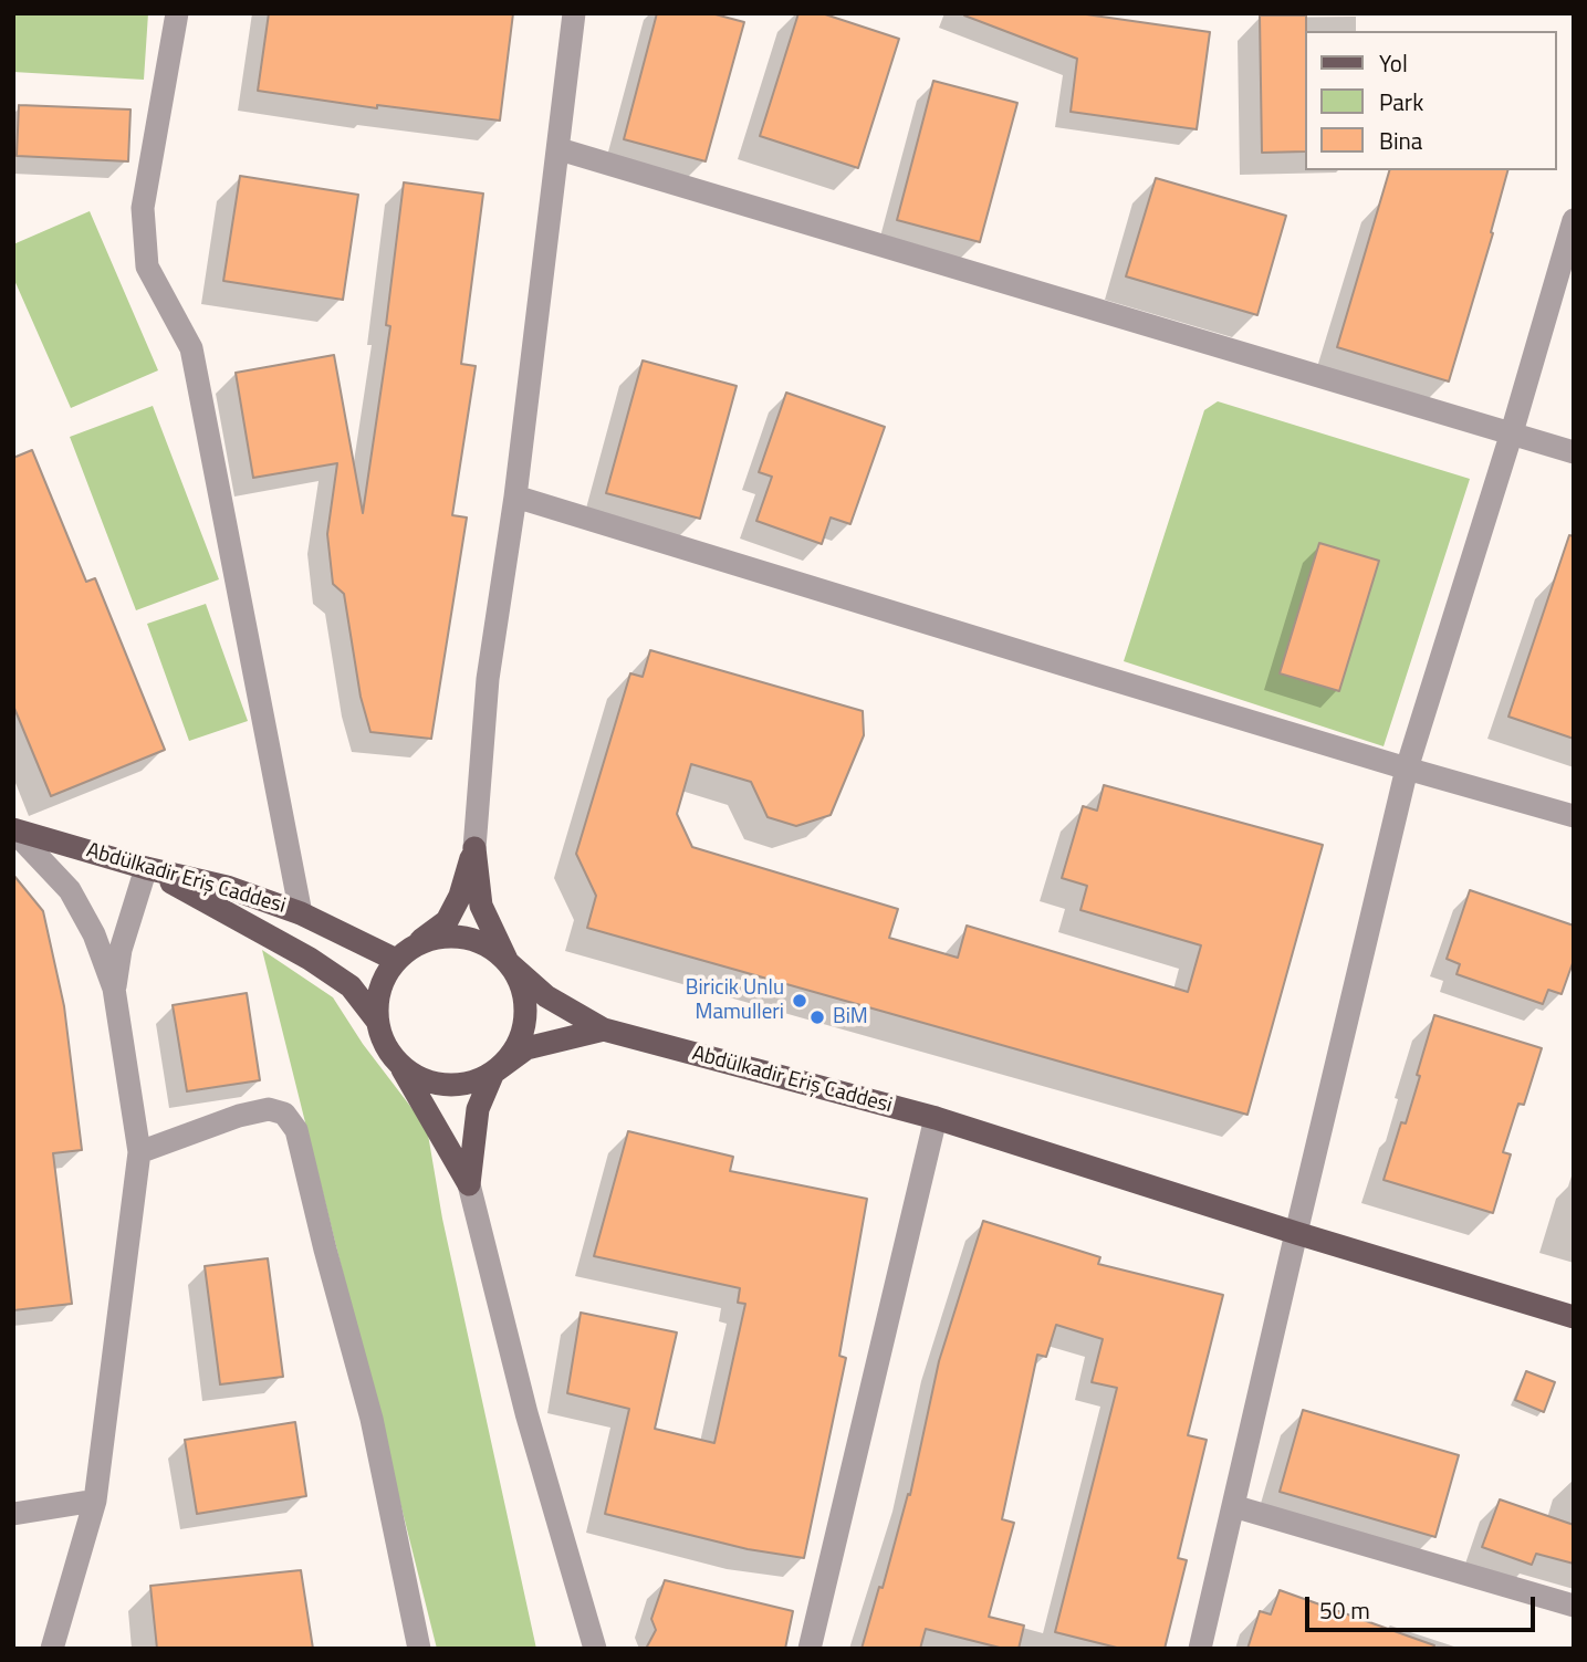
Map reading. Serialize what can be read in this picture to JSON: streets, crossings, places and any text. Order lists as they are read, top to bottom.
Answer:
{
  "streets": {
    "main road": ["Abdülkadir Eriş Caddesi"]
  },
  "places": ["Biricik Unlu Mamulleri", "BiM"],
  "legend": ["Yol", "Park", "Bina"],
  "scale_bar": "50 m"
}
